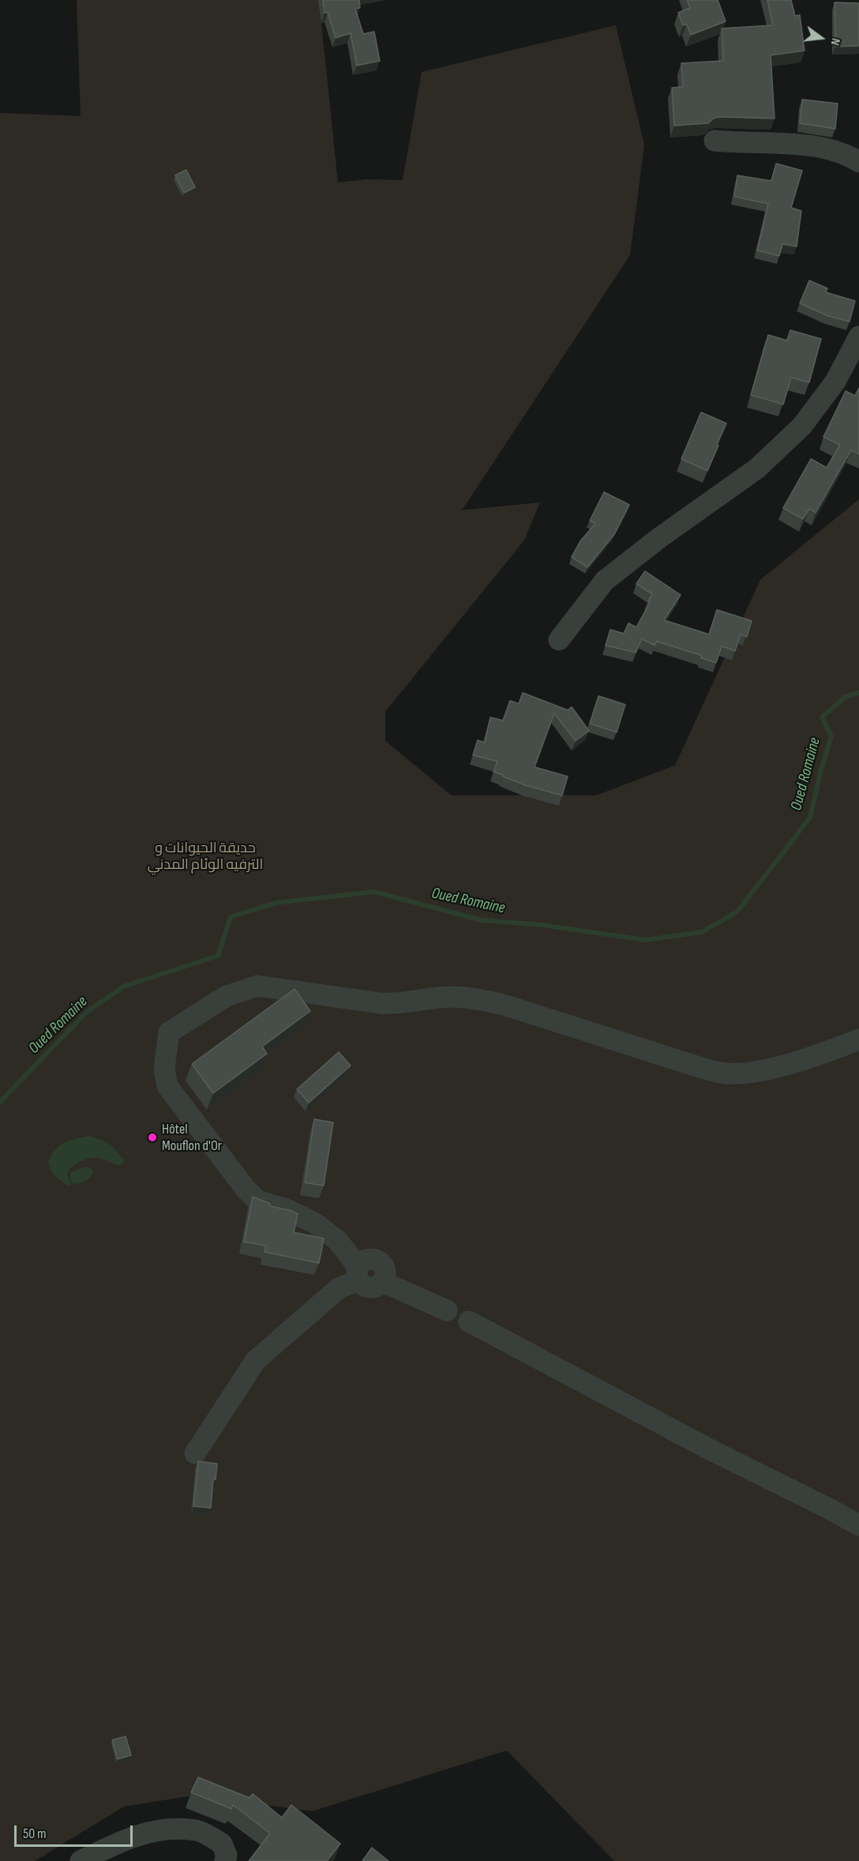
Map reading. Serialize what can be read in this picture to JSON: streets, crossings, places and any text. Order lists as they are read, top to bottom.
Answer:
{
  "water": ["Oued Romaine"],
  "parks": ["حديقة الحيوانات و الترفيه الوئام المدني"],
  "places": ["Hôtel Mouflon d'Or"],
  "scale_bar": "50 m",
  "north": "right"
}
